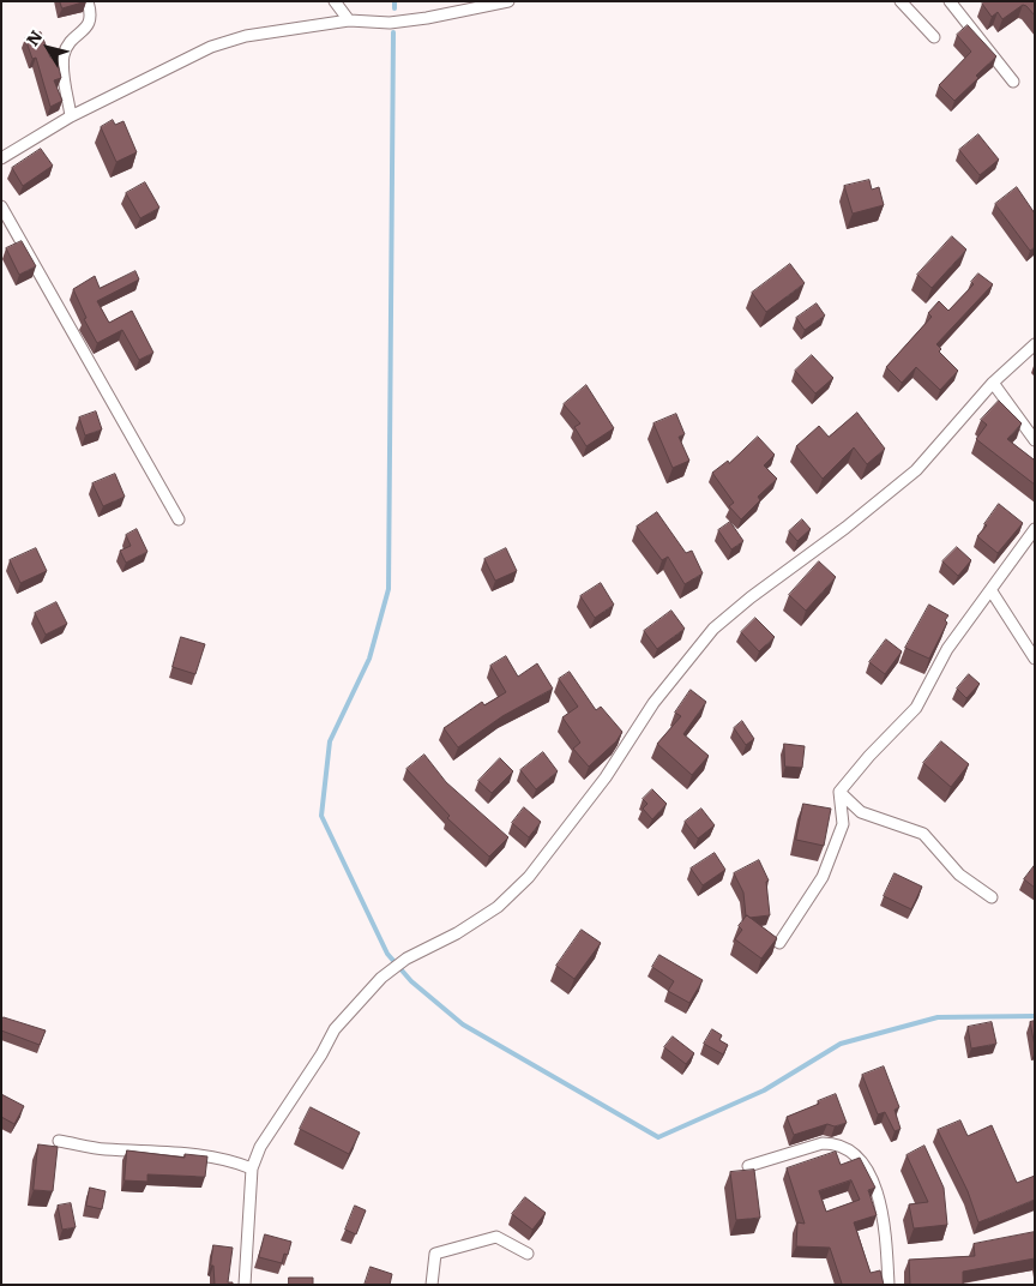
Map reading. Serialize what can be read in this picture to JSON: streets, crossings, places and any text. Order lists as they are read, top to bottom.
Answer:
{
  "north": "top left"
}
